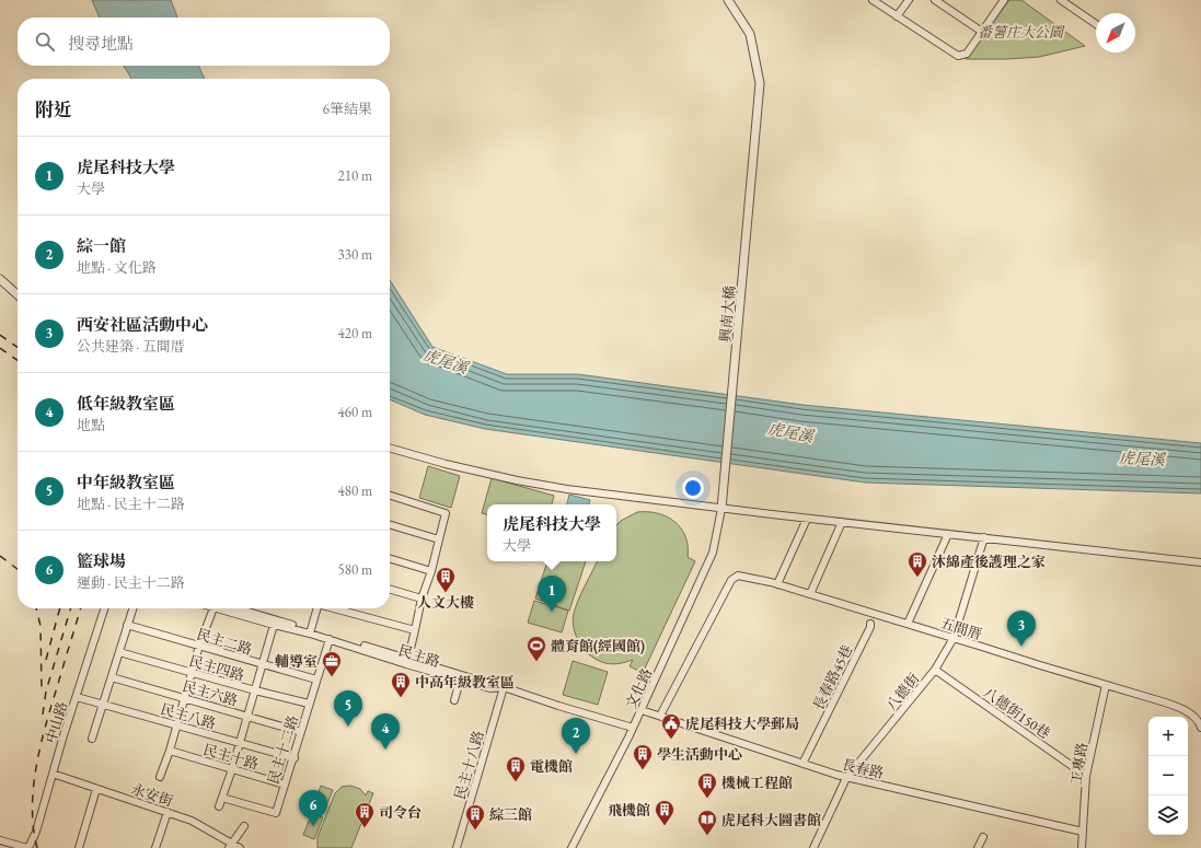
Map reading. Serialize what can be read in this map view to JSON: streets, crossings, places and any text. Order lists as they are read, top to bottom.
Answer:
{
  "streets": {
    "street": [
      "興南大橋",
      "五間厝",
      "民主二路",
      "民主路",
      "民主四路",
      "長春路45巷",
      "文化路",
      "八德街",
      "民主六路",
      "八德街150巷",
      "民主八路",
      "中山路",
      "民主十二路",
      "民主十路",
      "工專路",
      "民主十八路",
      "長春路",
      "永安街"
    ]
  },
  "crossings": [
    ["興南大橋", "文化路"],
    ["五間厝", "八德街"],
    ["五間厝", "工專路"],
    ["民主二路", "民主十二路"],
    ["民主路", "文化路"],
    ["民主路", "民主十二路"],
    ["民主路", "民主十八路"],
    ["民主四路", "民主十二路"],
    ["長春路45巷", "長春路"],
    ["文化路", "長春路"],
    ["八德街", "八德街150巷"],
    ["八德街", "長春路"],
    ["民主六路", "民主十二路"],
    ["八德街150巷", "工專路"],
    ["民主八路", "中山路"],
    ["民主八路", "民主十二路"],
    ["中山路", "永安街"],
    ["民主十二路", "民主十路"],
    ["工專路", "長春路"]
  ],
  "water": ["虎尾溪"],
  "parks": ["番薯庄大公園"],
  "places": {
    "building": [
      "沐綿產後護理之家",
      "人文大樓",
      "中高年級教室區",
      "學生活動中心",
      "電機館",
      "機械工程館",
      "飛機館",
      "司令台",
      "綜三館"
    ],
    "sports": ["體育館(經國館)"],
    "office": ["輔導室"],
    "public building": ["虎尾科技大學郵局"],
    "library": ["虎尾科大圖書館"]
  },
  "north": "bottom left",
  "page": {
    "search": "搜尋地點",
    "heading": ["附近", "6筆結果"],
    "list": [
      {
        "mark": "1",
        "name": "虎尾科技大學",
        "note": "大學",
        "value": "210 m"
      },
      {
        "mark": "2",
        "name": "綜一館",
        "note": "地點 · 文化路",
        "value": "330 m"
      },
      {
        "mark": "3",
        "name": "西安社區活動中心",
        "note": "公共建築 · 五間厝",
        "value": "420 m"
      },
      {
        "mark": "4",
        "name": "低年級教室區",
        "note": "地點",
        "value": "460 m"
      },
      {
        "mark": "5",
        "name": "中年級教室區",
        "note": "地點 · 民主十二路",
        "value": "480 m"
      },
      {
        "mark": "6",
        "name": "籃球場",
        "note": "運動 · 民主十二路",
        "value": "580 m"
      }
    ],
    "popup": ["虎尾科技大學", "大學"],
    "pins": [
      "1",
      "3",
      "5",
      "4",
      "2",
      "6"
    ],
    "map_buttons": ["+", "−"]
  }
}
